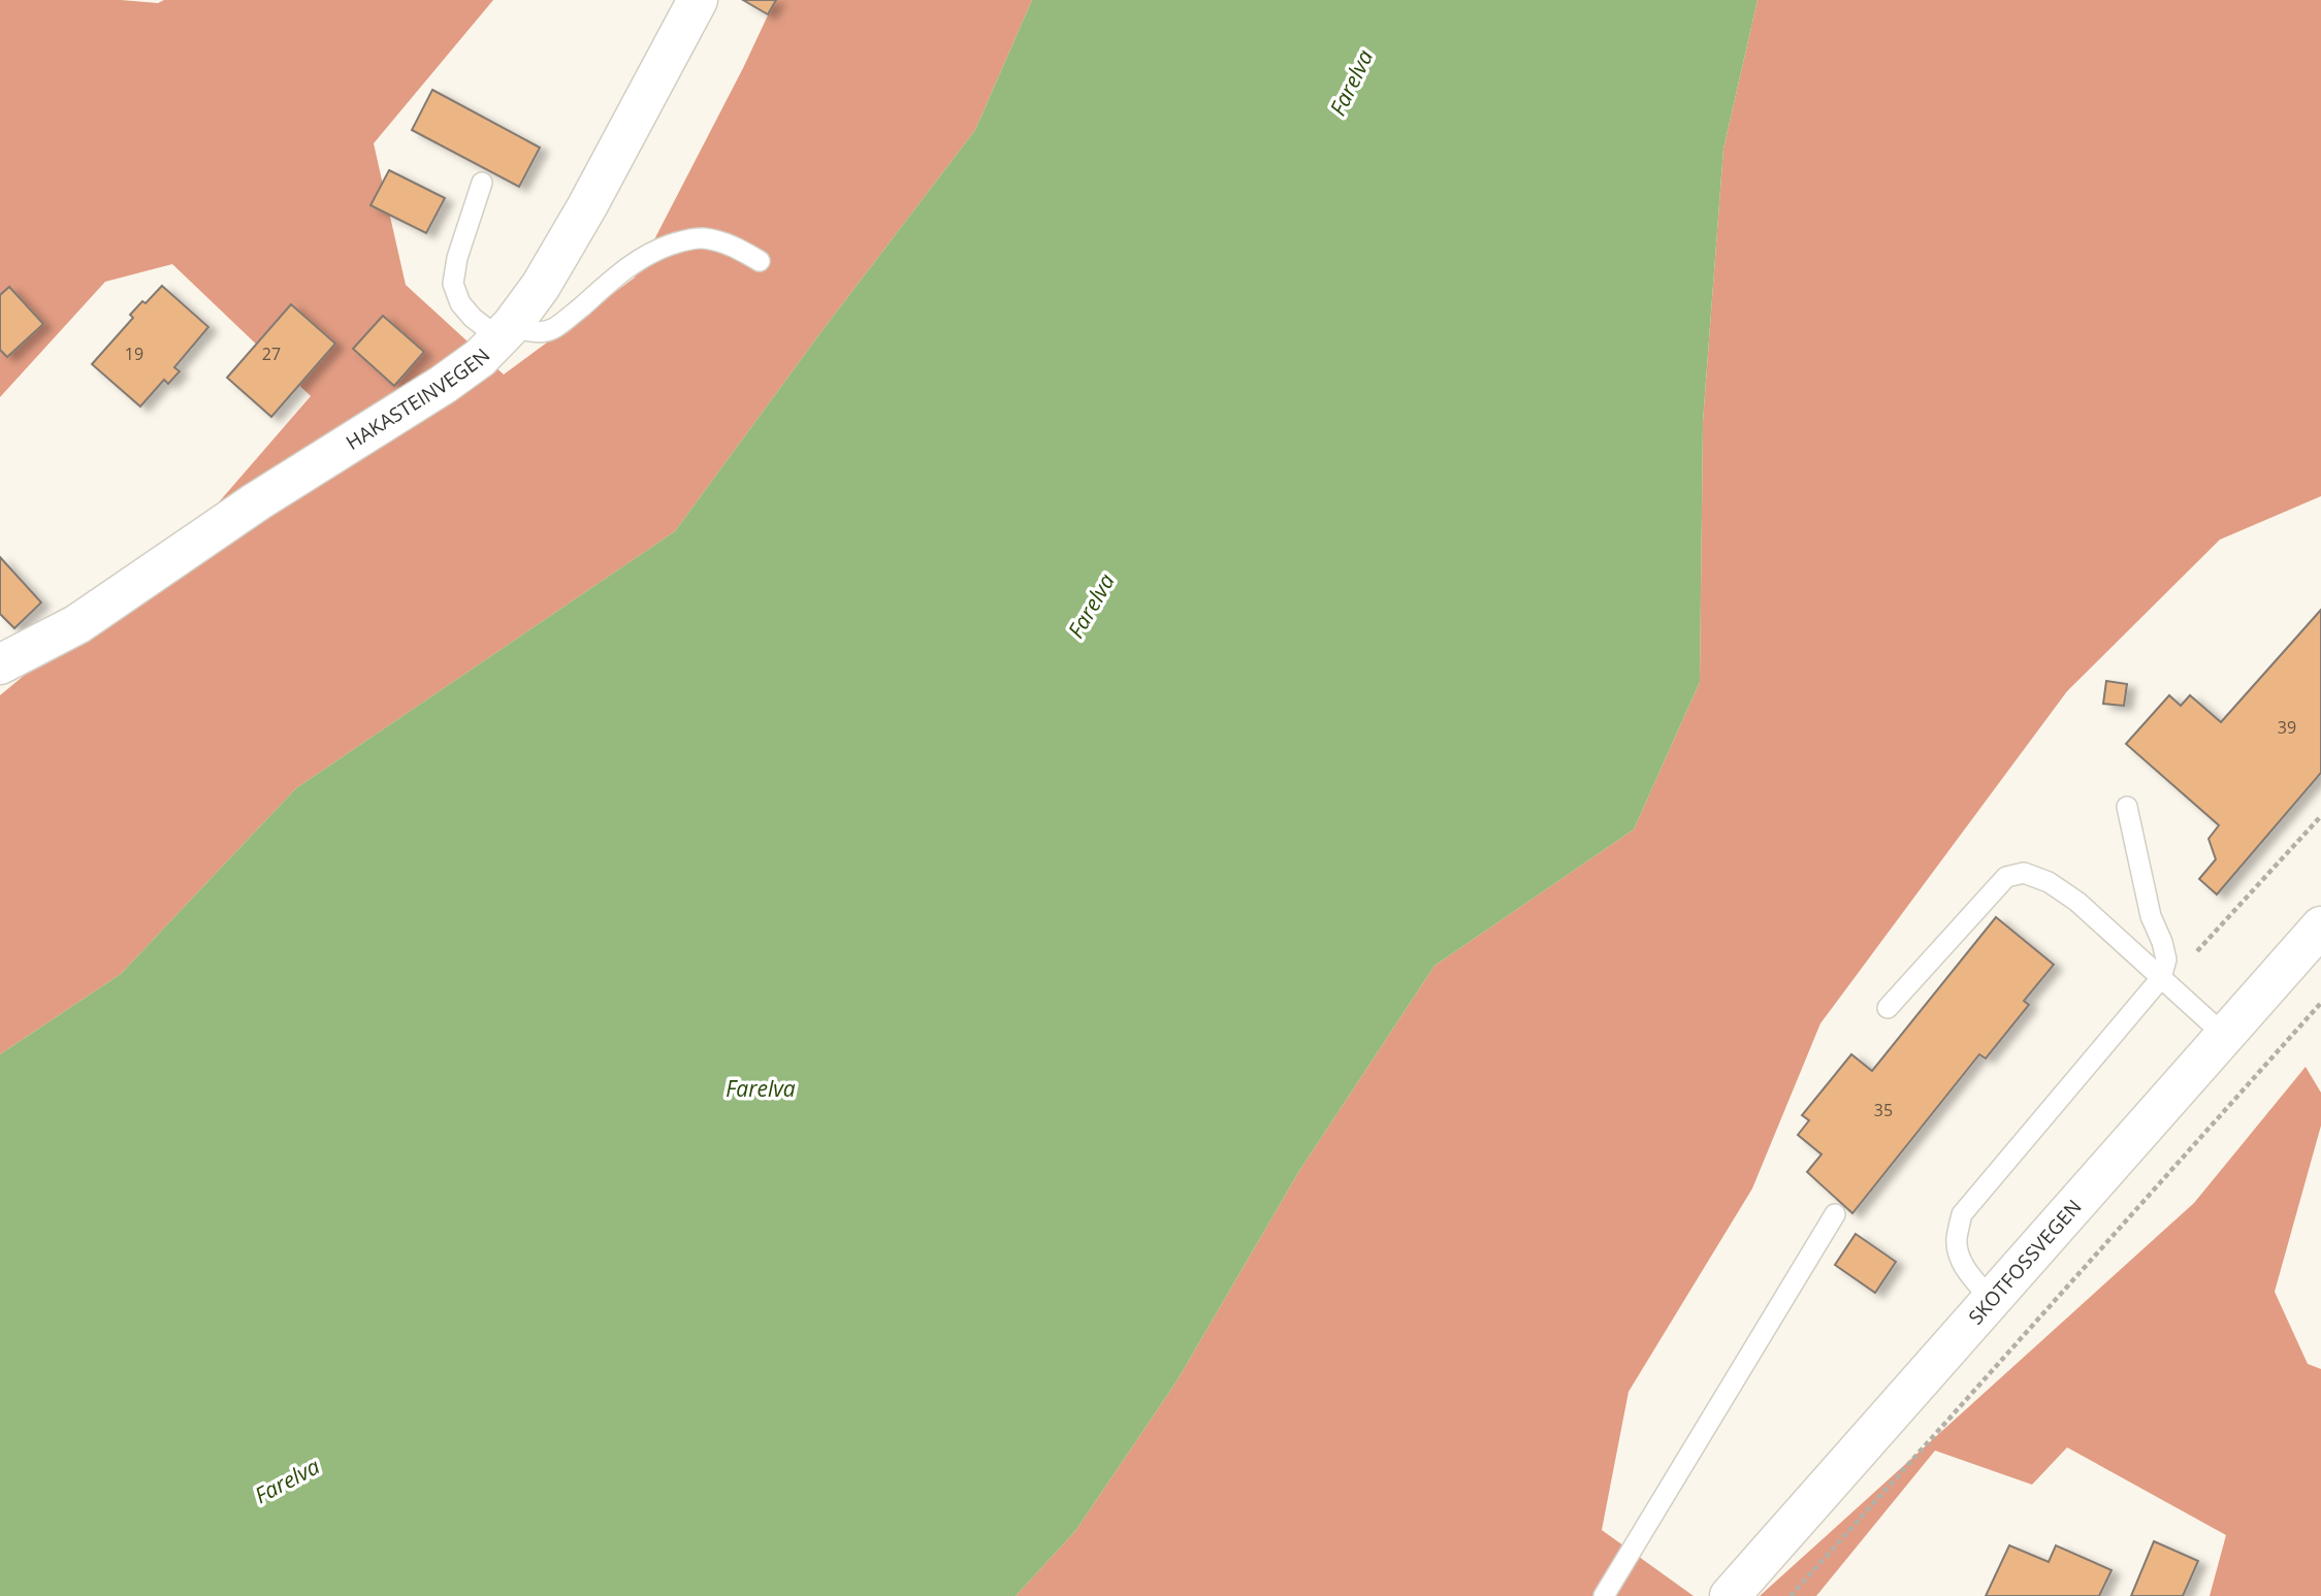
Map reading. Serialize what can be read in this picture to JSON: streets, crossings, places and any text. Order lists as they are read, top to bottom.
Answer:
{
  "streets": {
    "street": ["HAKASTEINVEGEN", "SKOTFOSSVEGEN"]
  },
  "water": ["Farelva"],
  "house_numbers": [
    "19",
    "27",
    "39",
    "35"
  ]
}
